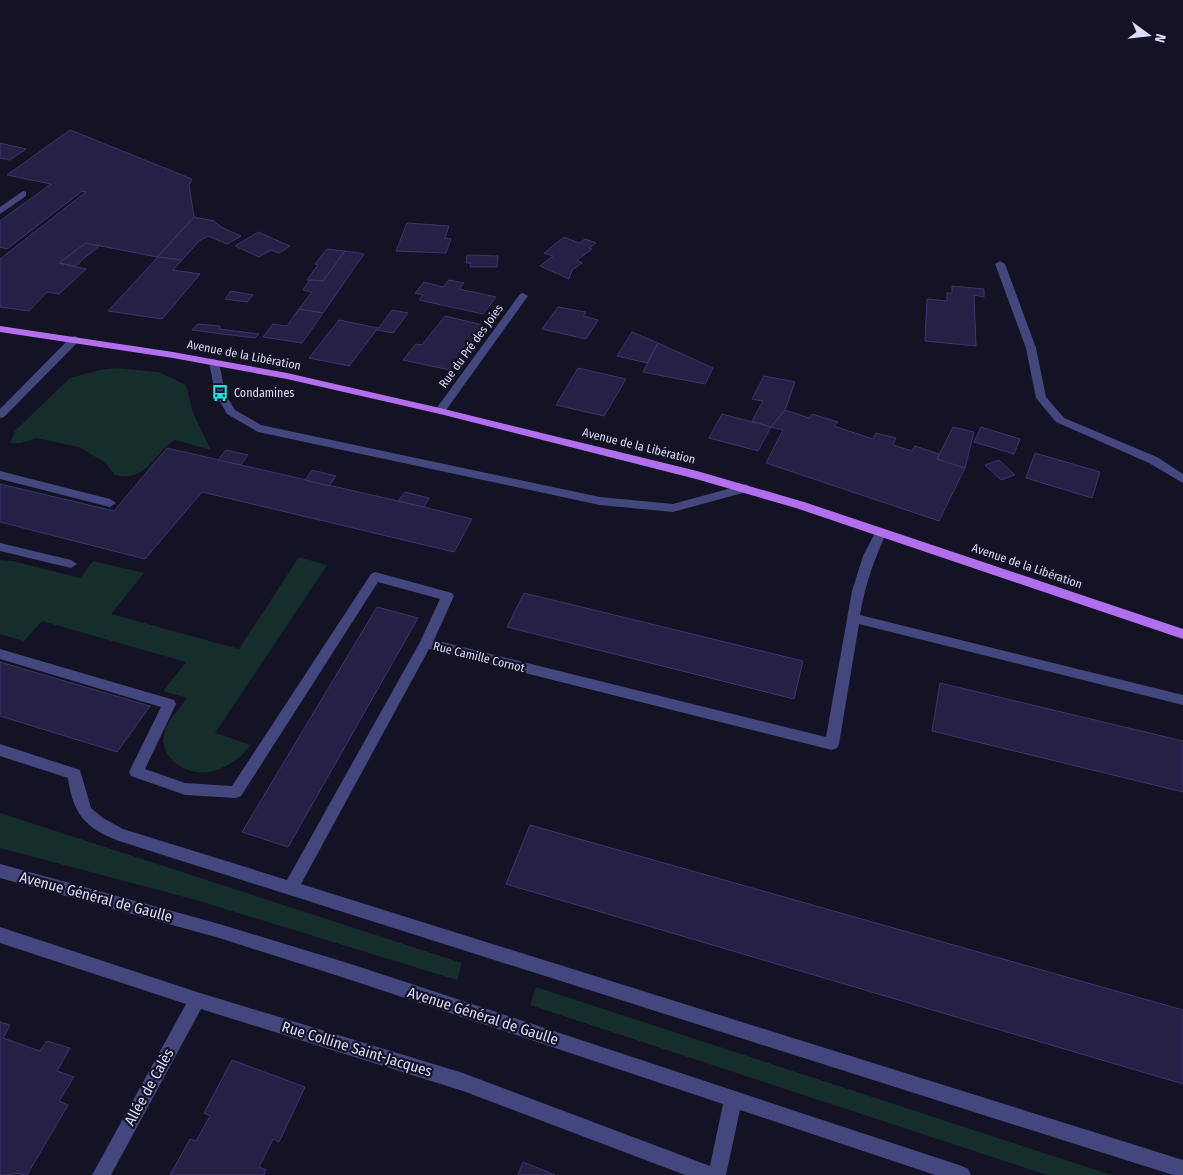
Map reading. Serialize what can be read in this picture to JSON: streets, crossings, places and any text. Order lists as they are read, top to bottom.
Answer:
{
  "streets": {
    "main road": ["Avenue de la Libération"],
    "street": [
      "Rue du Pré des Joies",
      "Rue Camille Cornot",
      "Avenue Général de Gaulle",
      "Rue Colline Saint-Jacques",
      "Allée de Calès"
    ]
  },
  "crossings": [
    ["Rue du Pré des Joies", "Avenue de la Libération"],
    ["Avenue de la Libération", "Rue Camille Cornot"],
    ["Rue Colline Saint-Jacques", "Allée de Calès"]
  ],
  "places": {
    "bus stop": ["Condamines"]
  },
  "north": "right"
}
